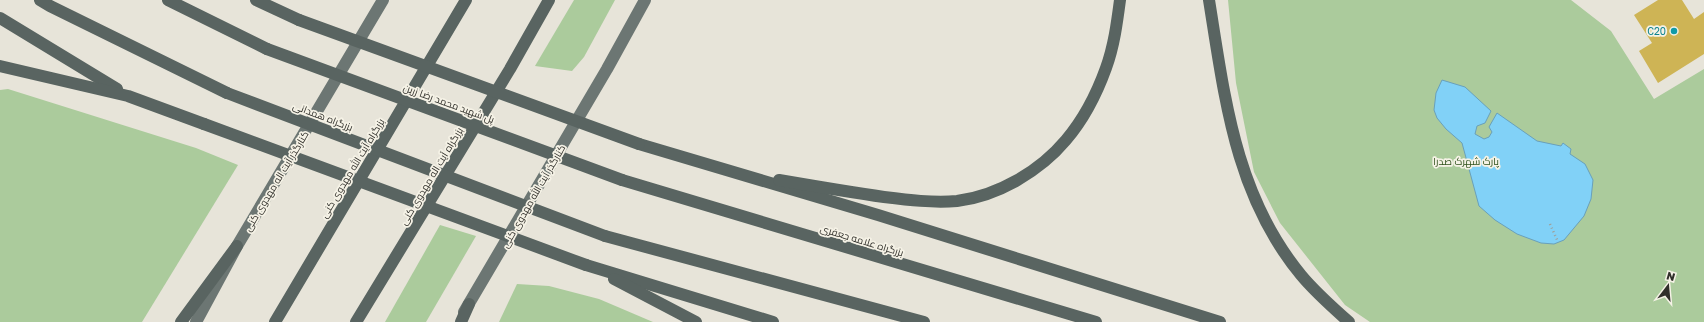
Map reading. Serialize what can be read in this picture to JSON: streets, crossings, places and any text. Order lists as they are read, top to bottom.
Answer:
{
  "streets": {
    "highway": [
      "پل شهید محمد رضا زرین",
      "بزرگراه همدانی",
      "بزرگراه آیت الله مهدوی کنی",
      "بزرگراه آیت اله مهدوی کنی",
      "بزرگراه علامه جعفری"
    ],
    "main road": ["کنارگذر آیت اله مهدوی کنی", "کنارگذر آیت الله مهدوی کنی"]
  },
  "crossings": [
    ["پل شهید محمد رضا زرین", "بزرگراه علامه جعفری"]
  ],
  "parks": ["پارک شهرک صدرا"],
  "places": ["C20"],
  "north": "top"
}
